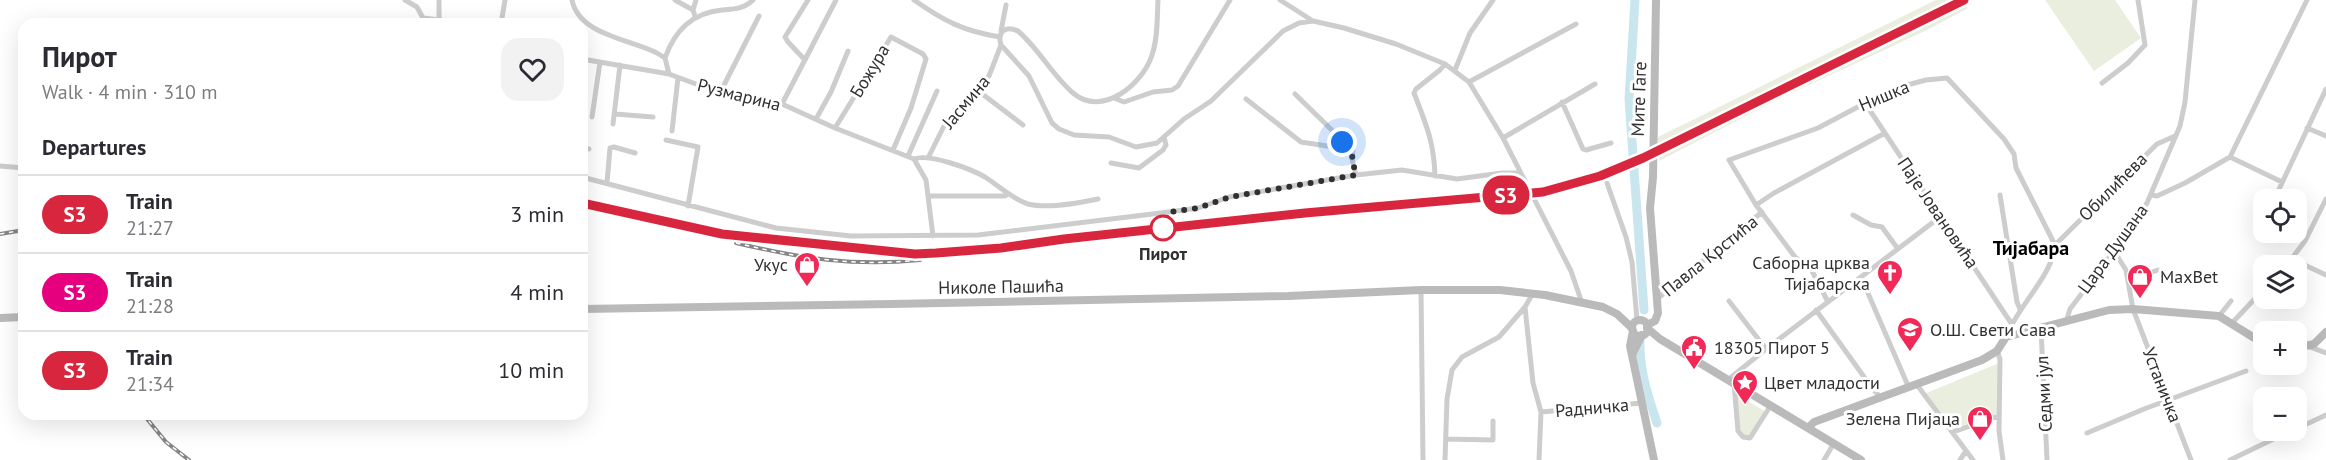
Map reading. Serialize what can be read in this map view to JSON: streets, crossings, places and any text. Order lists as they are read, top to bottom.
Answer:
{
  "streets": {
    "main road": ["Мите Гаге", "Николе Пашића"],
    "street": [
      "Божура",
      "Рузмарина",
      "Нишка",
      "Јасмина",
      "Обилићева",
      "Паје Јовановића",
      "Цара Душана",
      "Павла Крстића",
      "Устаничка",
      "Седми јул",
      "Радничка"
    ]
  },
  "crossings": [
    ["Божура", "Рузмарина"],
    ["Рузмарина", "Јасмина"],
    ["Нишка", "Обилићева"],
    ["Нишка", "Паје Јовановића"],
    ["Мите Гаге", "Павла Крстића"],
    ["Обилићева", "Паје Јовановића"],
    ["Обилићева", "Цара Душана"],
    ["Цара Душана", "Устаничка"]
  ],
  "districts": ["Тијабара"],
  "places": {
    "other": ["Пирот"],
    "shop": ["Укус", "MaxBet", "Зелена Пијаца"],
    "church": ["Саборна црква Тијабарска"],
    "school or university": ["О.Ш. Свети Сава"],
    "public building": ["18305 Пирот 5"],
    "place": ["Цвет младости"]
  },
  "page": {
    "on_map": "S3",
    "heading": [
      ["Пирот", "Walk · 4 min · 310 m"],
      "Departures"
    ],
    "list": [
      {
        "mark": "S3",
        "name": "Train",
        "note": "21:27",
        "value": "3 min"
      },
      {
        "mark": "S3",
        "name": "Train",
        "note": "21:28",
        "value": "4 min"
      },
      {
        "mark": "S3",
        "name": "Train",
        "note": "21:34",
        "value": "10 min"
      }
    ],
    "map_buttons": ["+", "−"]
  }
}
